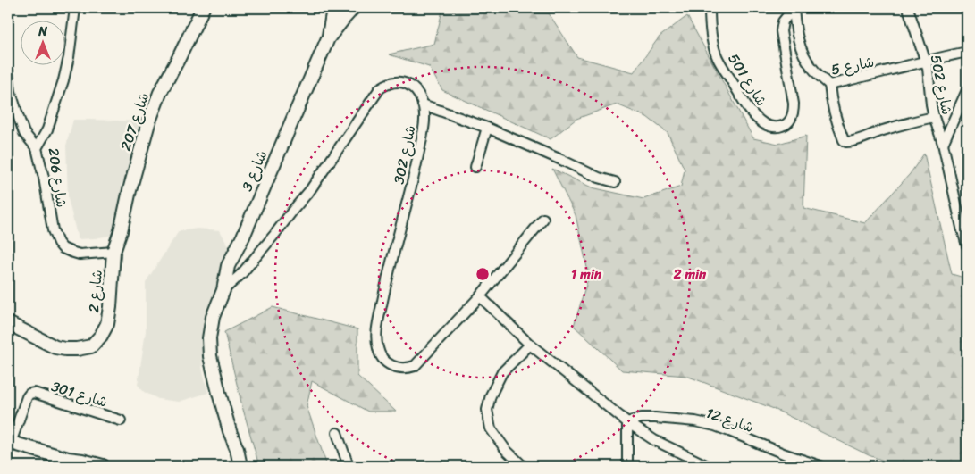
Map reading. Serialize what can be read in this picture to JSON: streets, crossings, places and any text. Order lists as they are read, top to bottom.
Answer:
{
  "streets": {
    "street": [
      "شارع 5",
      "شارع 501",
      "شارع 502",
      "شارع 207",
      "شارع 302",
      "شارع 3",
      "شارع 206",
      "شارع 2",
      "شارع 301",
      "شارع 12"
    ]
  },
  "crossings": [
    ["شارع 5", "شارع 501"],
    ["شارع 5", "شارع 502"],
    ["شارع 207", "شارع 206"],
    ["شارع 207", "شارع 2"],
    ["شارع 206", "شارع 2"]
  ],
  "north": "top",
  "rings": ["1 min", "2 min"]
}
